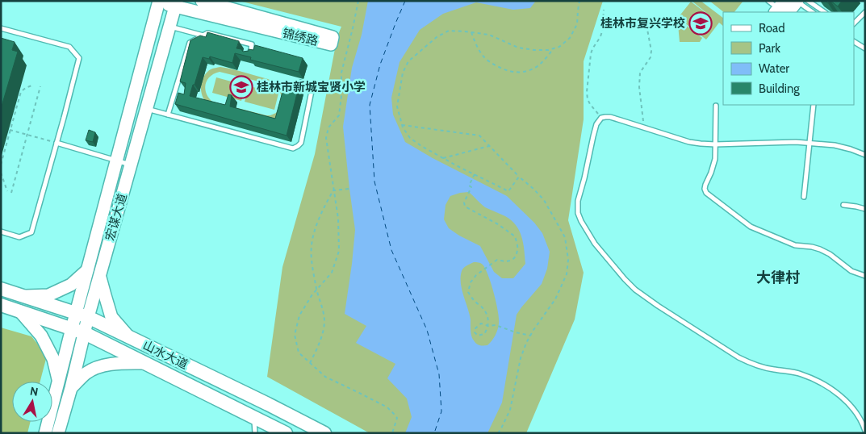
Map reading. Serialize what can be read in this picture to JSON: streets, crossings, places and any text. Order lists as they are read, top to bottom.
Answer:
{
  "streets": {
    "main road": ["锦绣路", "宏谋大道", "山水大道"]
  },
  "crossings": [
    ["锦绣路", "宏谋大道"],
    ["宏谋大道", "山水大道"]
  ],
  "districts": ["大律村"],
  "places": {
    "school or university": ["桂林市复兴学校", "桂林市新城宝贤小学"]
  },
  "legend": [
    "Road",
    "Park",
    "Water",
    "Building"
  ],
  "north": "top"
}
